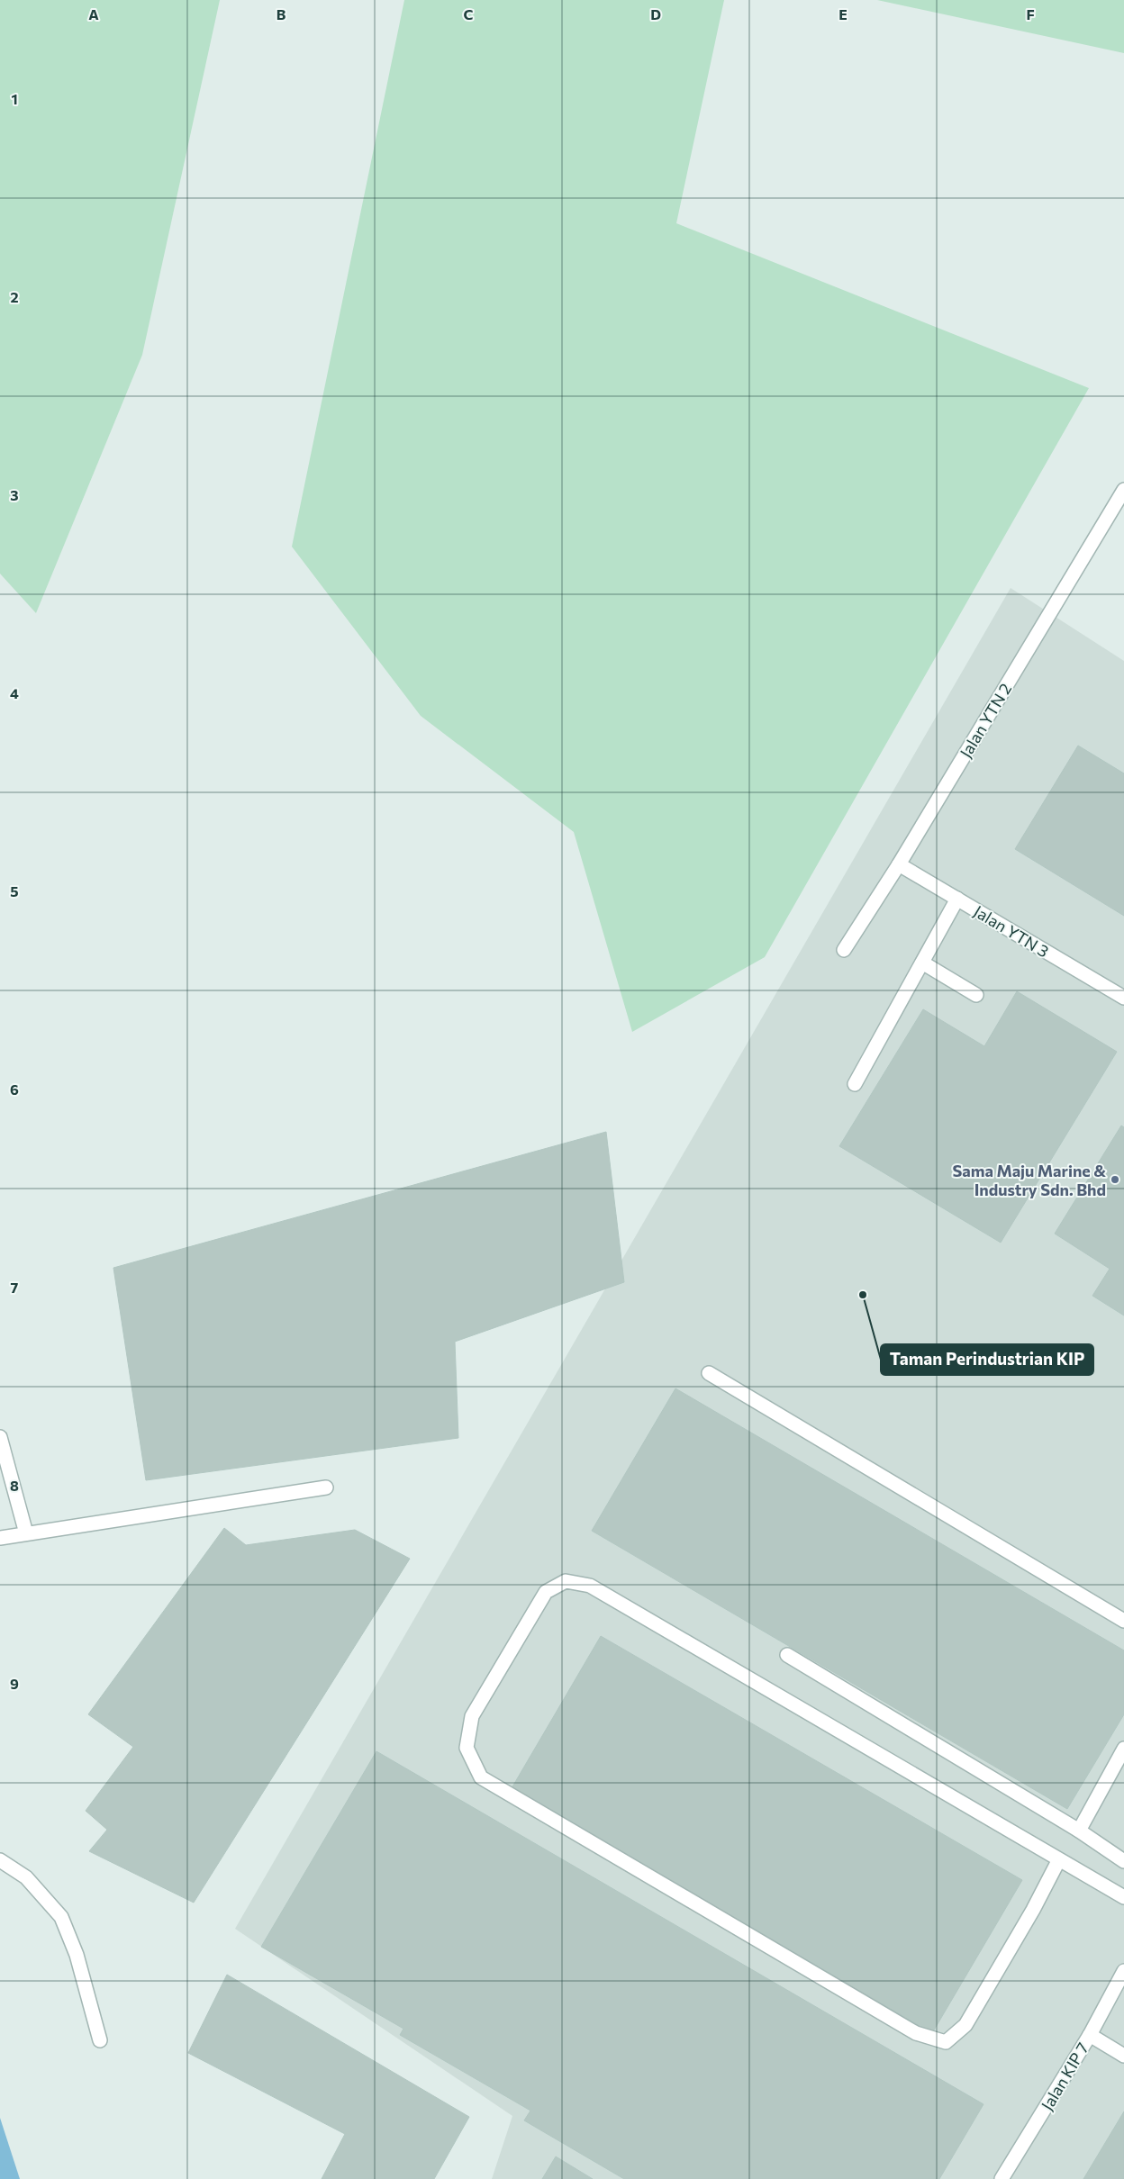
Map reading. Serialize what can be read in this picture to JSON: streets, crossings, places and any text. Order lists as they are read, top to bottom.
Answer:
{
  "streets": {
    "street": ["Jalan YTN 2", "Jalan YTN 3", "Jalan KIP 7"]
  },
  "crossings": [
    ["Jalan YTN 2", "Jalan YTN 3"]
  ],
  "places": ["Sama Maju Marine & Industry Sdn. Bhd", "Taman Perindustrian KIP"],
  "grid": {
    "columns": [
      "A",
      "B",
      "C",
      "D",
      "E",
      "F"
    ],
    "rows": [
      "1",
      "2",
      "3",
      "4",
      "5",
      "6",
      "7",
      "8",
      "9"
    ]
  }
}
